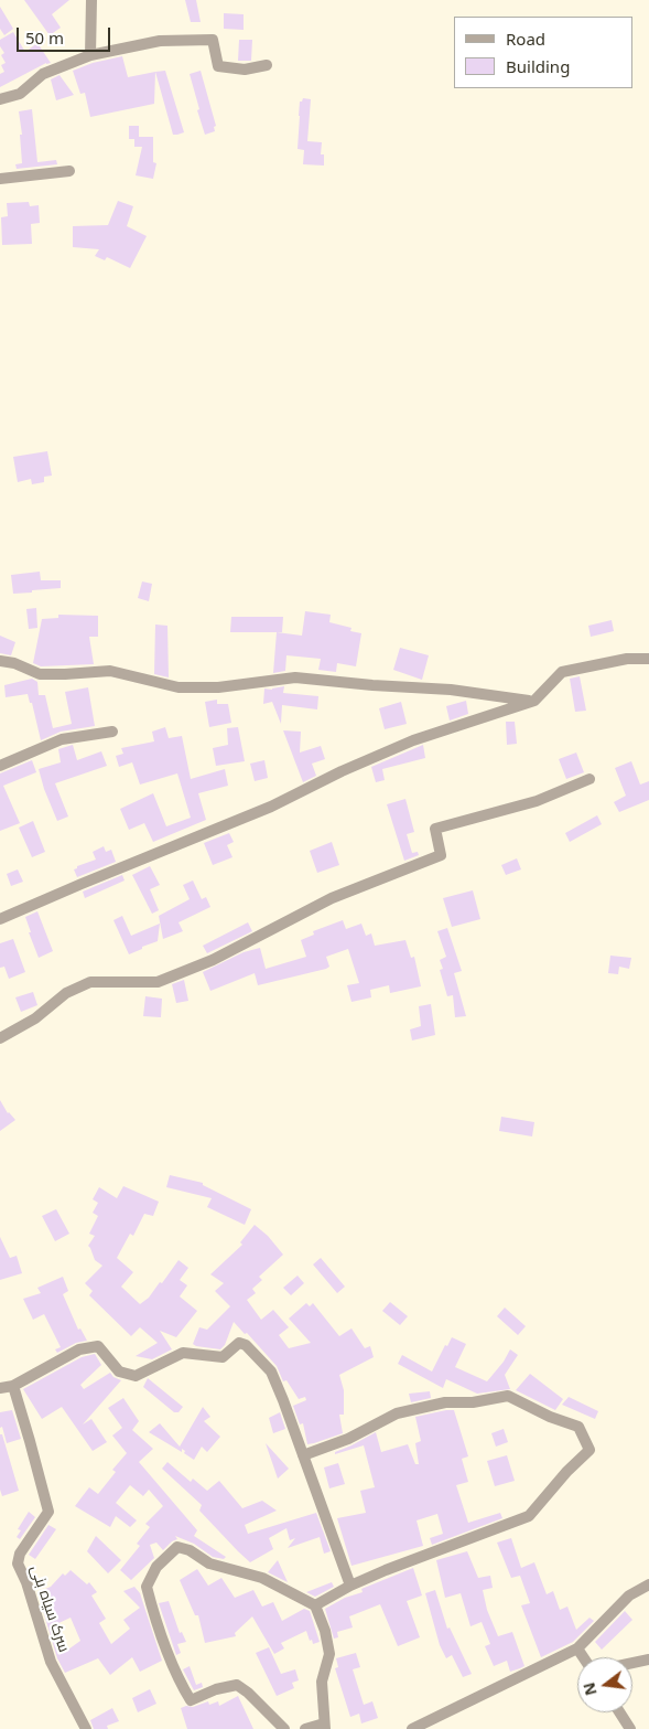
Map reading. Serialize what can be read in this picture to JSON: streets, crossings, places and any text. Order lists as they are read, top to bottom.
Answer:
{
  "streets": {
    "street": ["سرک سیاه بنی"]
  },
  "legend": ["Road", "Building"],
  "scale_bar": "50 m",
  "north": "left"
}
